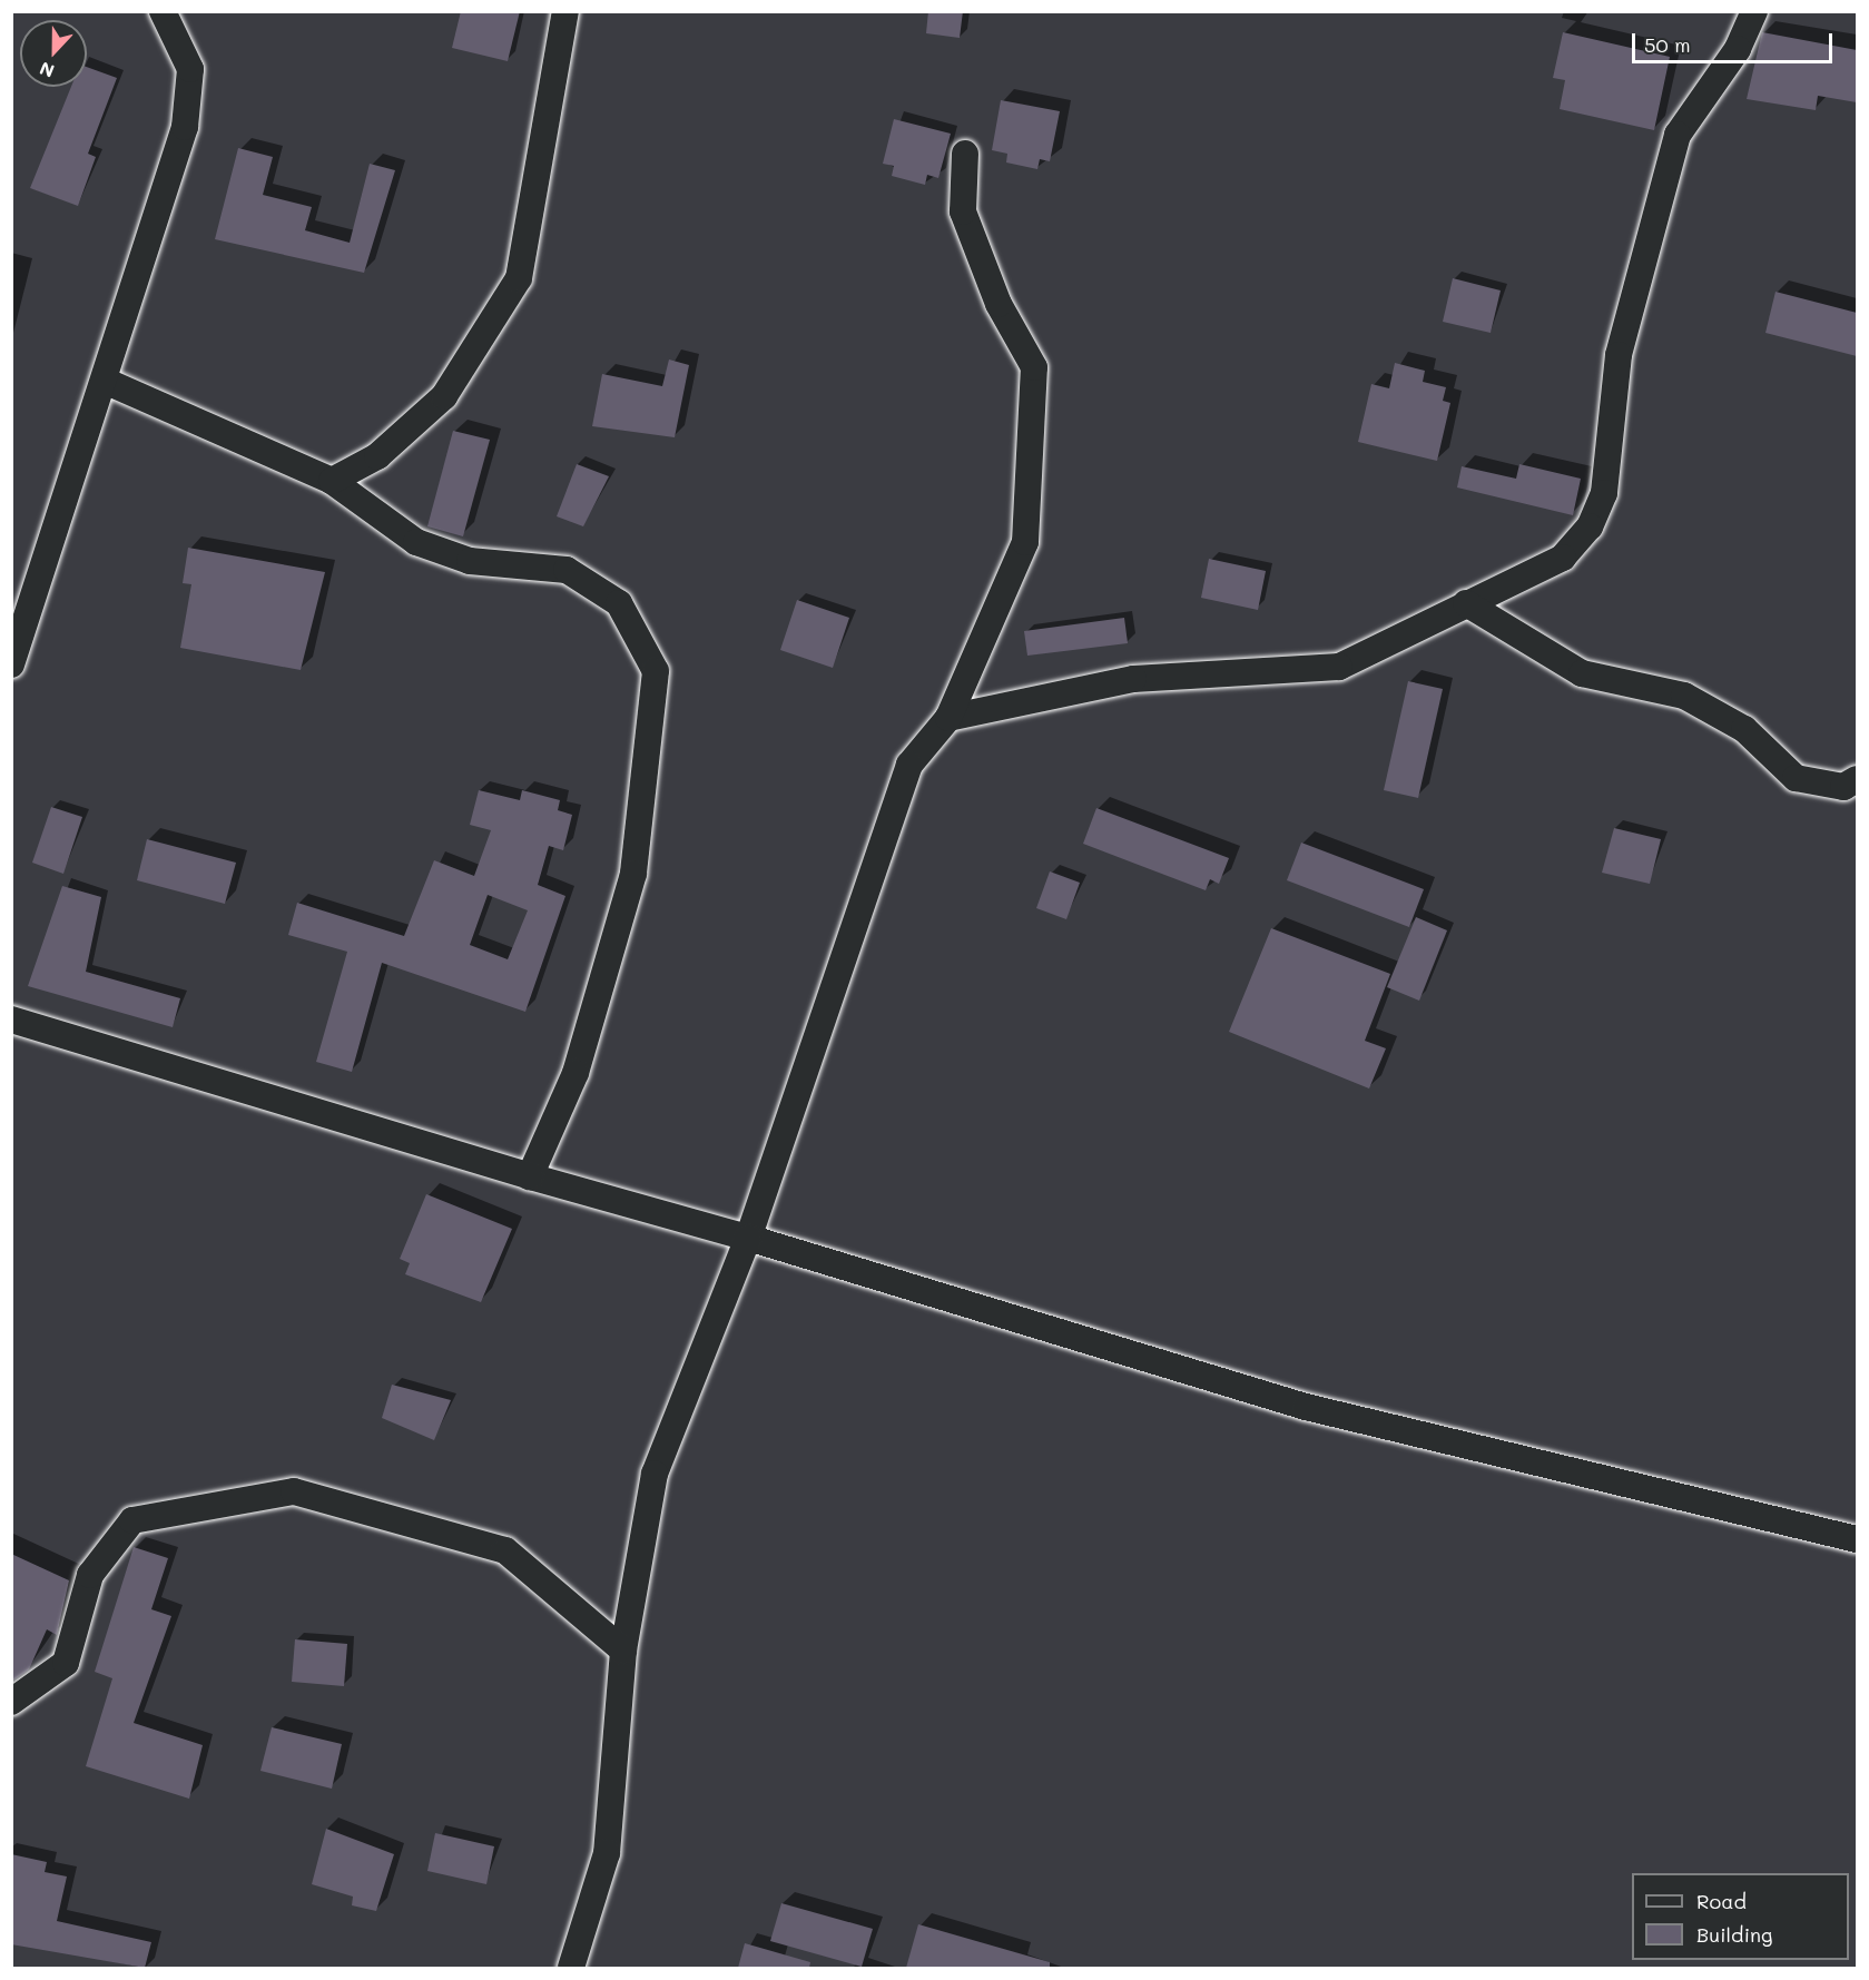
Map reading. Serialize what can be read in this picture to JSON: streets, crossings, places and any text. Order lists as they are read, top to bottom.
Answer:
{
  "legend": ["Road", "Building"],
  "scale_bar": "50 m",
  "north": "bottom"
}
